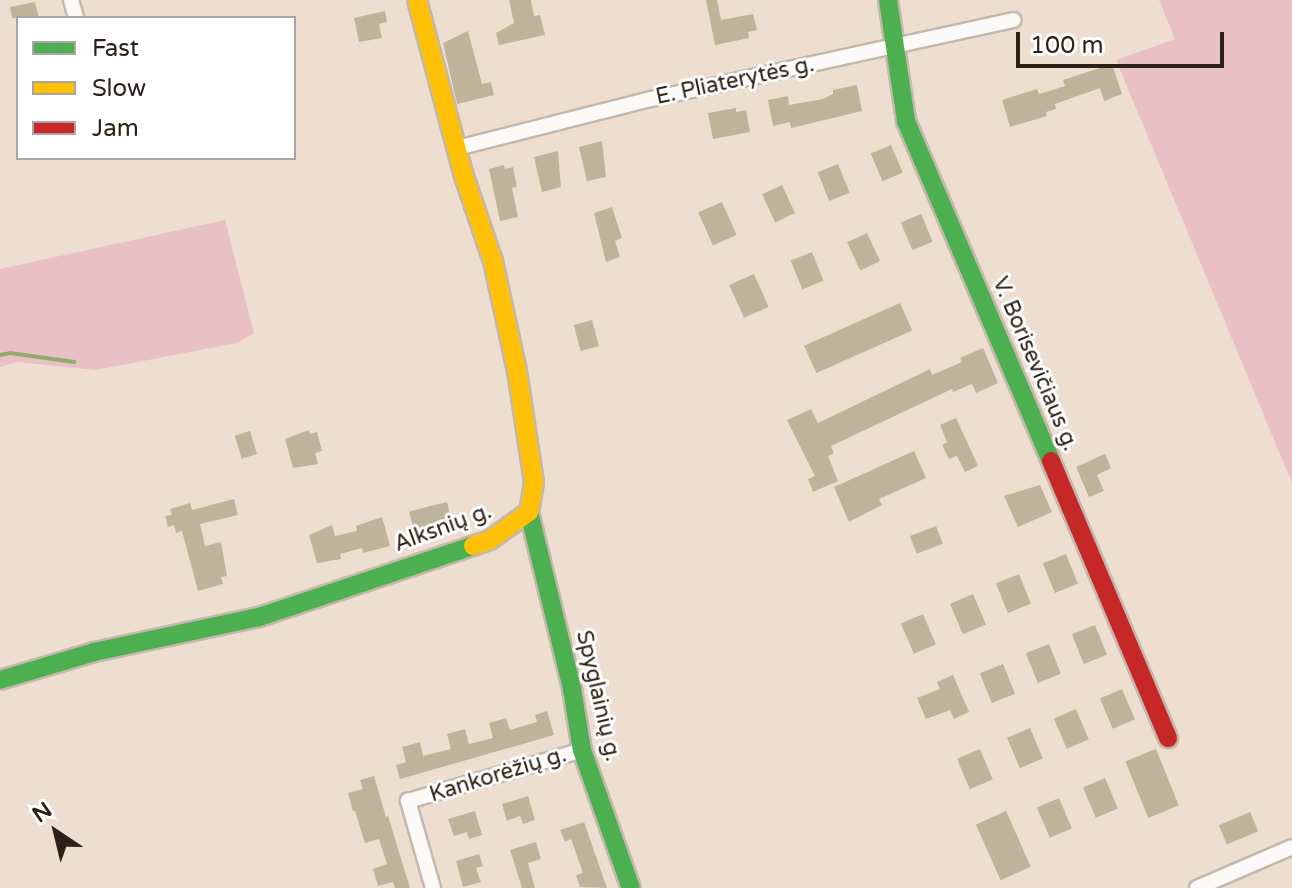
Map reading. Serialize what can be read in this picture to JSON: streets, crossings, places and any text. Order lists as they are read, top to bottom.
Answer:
{
  "streets": {
    "street": [
      "E. Pliaterytės g.",
      "V. Borisevičiaus g.",
      "Alksnių g.",
      "Spyglainių g.",
      "Kankorėžių g."
    ]
  },
  "crossings": [
    ["E. Pliaterytės g.", "V. Borisevičiaus g."],
    ["Alksnių g.", "Spyglainių g."],
    ["Spyglainių g.", "Kankorėžių g."]
  ],
  "legend": ["Fast", "Slow", "Jam"],
  "scale_bar": "100 m",
  "north": "top left"
}
